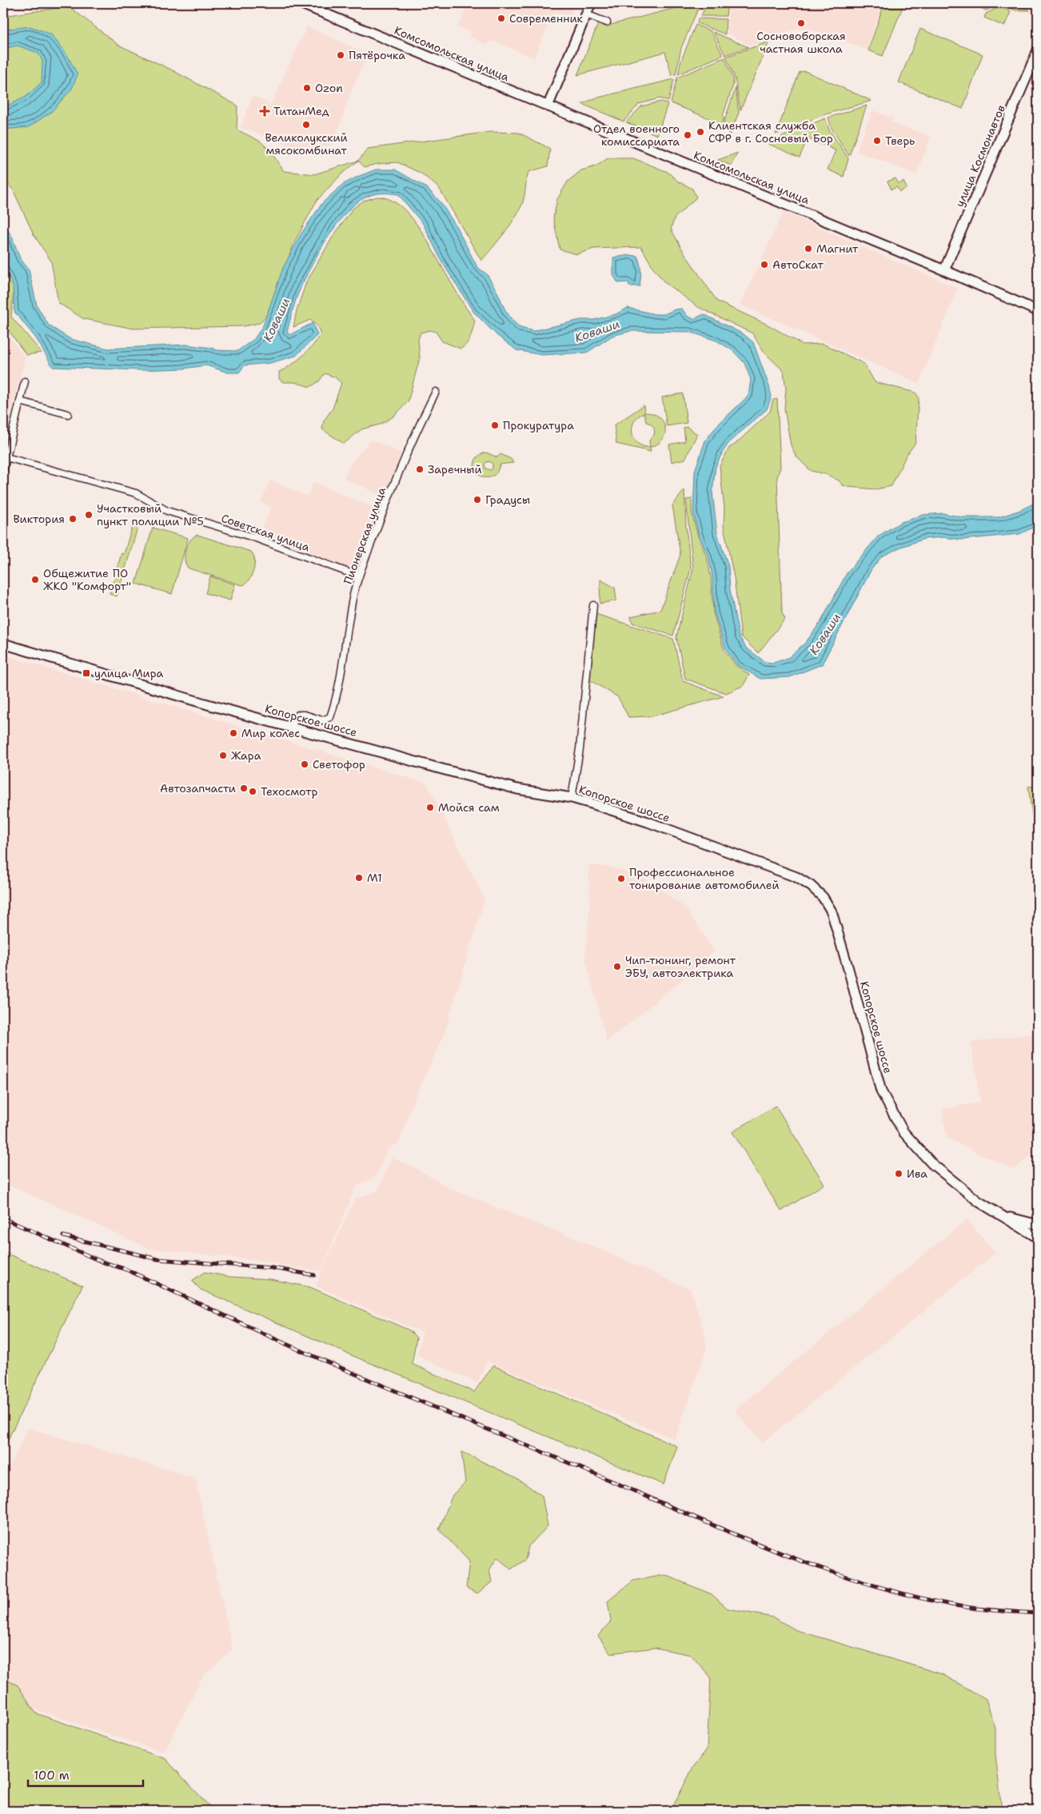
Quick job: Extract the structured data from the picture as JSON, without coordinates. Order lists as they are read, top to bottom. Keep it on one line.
{"streets":{"main road":["Комсомольская улица","улица Космонавтов","Копорское шоссе"],"street":["Советская улица","Пионерская улица"]},"crossings":[["Комсомольская улица","улица Космонавтов"],["Советская улица","Пионерская улица"],["Пионерская улица","Копорское шоссе"]],"water":["Коваши"],"places":{"other":["Современник","Сосновоборская частная школа","Пятёрочка","Ozon","Великолукский мясокомбинат","Клиентская служба СФР в г. Сосновый Бор","Отдел военного комиссариата","Тверь","Магнит","АвтоСкат","Прокуратура","Заречный","Градусы","Участковый пункт полиции №5","Виктория","Общежитие ПО ЖКО \"Комфорт\"","Мир колес","Жара","Светофор","Автозапчасти","Техосмотр","Мойся сам","М1","Профессиональное тонирование автомобилей","Чип-тюнинг, ремонт ЭБУ, автоэлектрика","Ива"],"health":["ТитанМед"],"transit":["улица Мира"]},"scale_bar":"100 m"}
